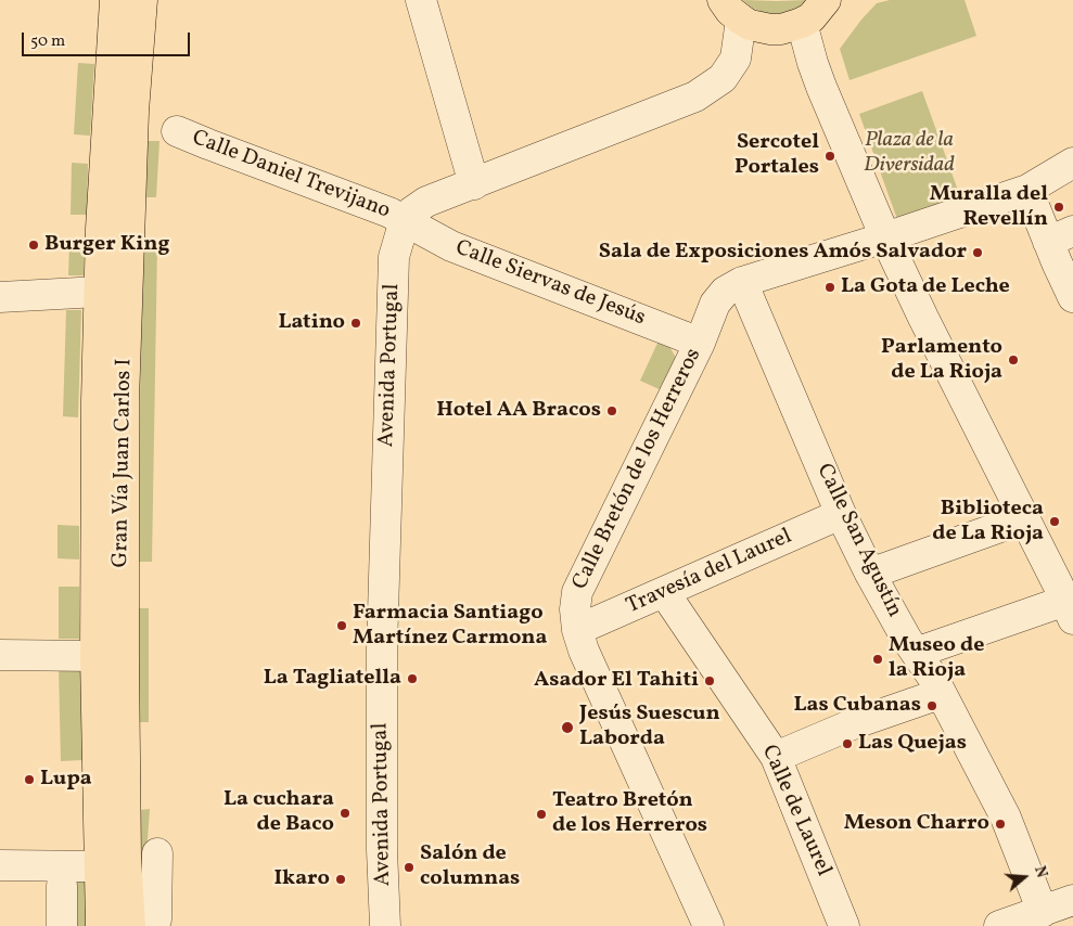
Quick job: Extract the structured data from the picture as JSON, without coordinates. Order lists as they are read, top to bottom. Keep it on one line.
{"streets":{"main road":["Gran Vía Juan Carlos I"],"street":["Calle Daniel Trevijano","Calle Siervas de Jesús","Avenida Portugal","Calle Bretón de los Herreros","Calle San Agustín","Travesía del Laurel","Calle de Laurel"]},"crossings":[["Calle Daniel Trevijano","Calle Siervas de Jesús"],["Calle Daniel Trevijano","Avenida Portugal"],["Calle Siervas de Jesús","Avenida Portugal"],["Calle Siervas de Jesús","Calle Bretón de los Herreros"],["Calle Bretón de los Herreros","Calle San Agustín"],["Calle Bretón de los Herreros","Travesía del Laurel"],["Calle San Agustín","Travesía del Laurel"],["Travesía del Laurel","Calle de Laurel"]],"parks":["Plaza de la Diversidad"],"places":["Sercotel Portales","Muralla del Revellín","Burger King","Sala de Exposiciones Amós Salvador","La Gota de Leche","Latino","Parlamento de La Rioja","Hotel AA Bracos","Biblioteca de La Rioja","Farmacia Santiago Martínez Carmona","Museo de la Rioja","La Tagliatella","Asador El Tahiti","Las Cubanas","Jesús Suescun Laborda","Las Quejas","Lupa","La cuchara de Baco","Teatro Bretón de los Herreros","Meson Charro","Salón de columnas","Ikaro"],"scale_bar":"50 m","north":"right"}
